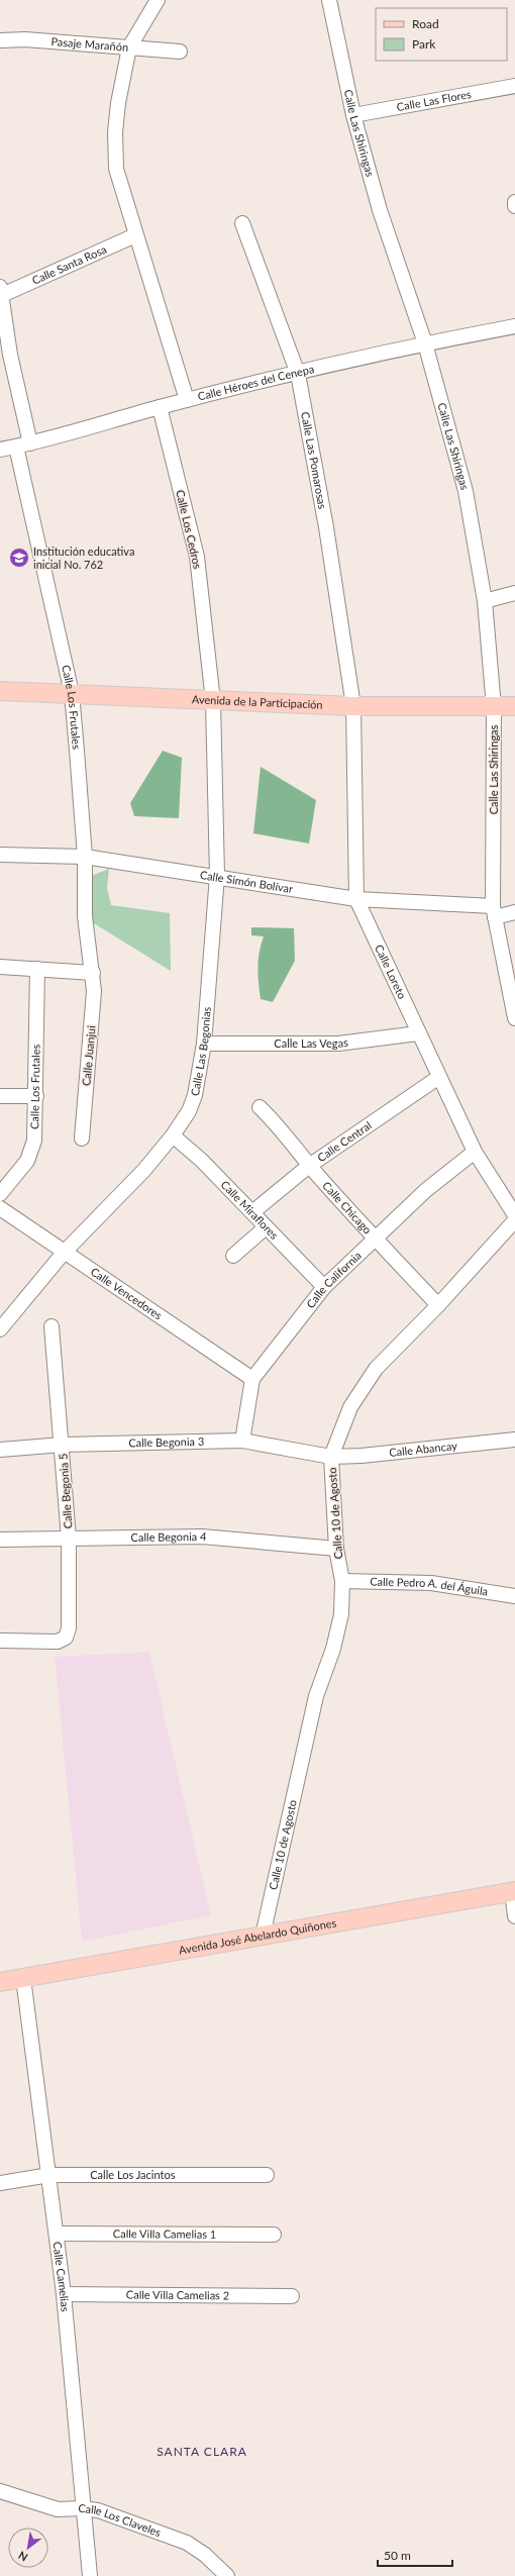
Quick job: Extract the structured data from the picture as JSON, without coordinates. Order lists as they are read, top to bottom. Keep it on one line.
{"streets":{"main road":["Avenida de la Participación","Avenida José Abelardo Quiñones"],"street":["Pasaje Marañón","Calle Las Flores","Calle Las Shiringas","Calle Santa Rosa","Calle Héroes del Cenepa","Calle Las Pomarosas","Calle Los Cedros","Calle Los Frutales","Calle Simón Bolívar","Calle Loreto","Calle Las Vegas","Calle Las Begonias","Calle Juanjui","Calle Central","Calle Chicago","Calle Miraflores","Calle California","Calle Vencedores","Calle Begonia 3","Calle Abancay","Calle Begonia 5","Calle 10 de Agosto","Calle Begonia 4","Calle Pedro A. del Águila","Calle Los Jacintos","Calle Villa Camelias 1","Calle Camelias","Calle Villa Camelias 2","Calle Los Claveles"]},"crossings":[["Calle Las Flores","Calle Las Shiringas"],["Calle Las Shiringas","Calle Héroes del Cenepa"],["Calle Las Shiringas","Avenida de la Participación"],["Calle Las Shiringas","Calle Simón Bolívar"],["Calle Héroes del Cenepa","Calle Las Pomarosas"],["Calle Héroes del Cenepa","Calle Los Cedros"],["Calle Héroes del Cenepa","Calle Los Frutales"],["Calle Las Pomarosas","Avenida de la Participación"],["Calle Las Pomarosas","Calle Loreto"],["Calle Los Cedros","Avenida de la Participación"],["Calle Los Cedros","Calle Las Begonias"],["Avenida de la Participación","Calle Los Frutales"],["Avenida de la Participación","Calle Loreto"],["Avenida de la Participación","Calle Las Begonias"],["Calle Los Frutales","Calle Simón Bolívar"],["Calle Los Frutales","Calle Juanjui"],["Calle Simón Bolívar","Calle Loreto"],["Calle Simón Bolívar","Calle Las Begonias"],["Calle Loreto","Calle Las Vegas"],["Calle Loreto","Calle Central"],["Calle Loreto","Calle California"],["Calle Las Vegas","Calle Las Begonias"],["Calle Las Begonias","Calle Miraflores"],["Calle Las Begonias","Calle Vencedores"],["Calle Central","Calle Chicago"],["Calle Central","Calle Miraflores"],["Calle Chicago","Calle California"],["Calle Chicago","Calle 10 de Agosto"],["Calle Miraflores","Calle California"],["Calle California","Calle Vencedores"],["Calle California","Calle Begonia 3"],["Calle Begonia 3","Calle Abancay"],["Calle Begonia 3","Calle Begonia 5"],["Calle Begonia 3","Calle 10 de Agosto"],["Calle Abancay","Calle 10 de Agosto"],["Calle Begonia 5","Calle Begonia 4"],["Calle 10 de Agosto","Calle Begonia 4"],["Calle 10 de Agosto","Calle Pedro A. del Águila"],["Calle 10 de Agosto","Avenida José Abelardo Quiñones"],["Avenida José Abelardo Quiñones","Calle Camelias"],["Calle Los Jacintos","Calle Camelias"],["Calle Villa Camelias 1","Calle Camelias"],["Calle Camelias","Calle Villa Camelias 2"],["Calle Camelias","Calle Los Claveles"]],"districts":["SANTA CLARA"],"places":{"school or university":["Institución educativa inicial No. 762"]},"legend":["Road","Park"],"scale_bar":"50 m","north":"bottom left"}
